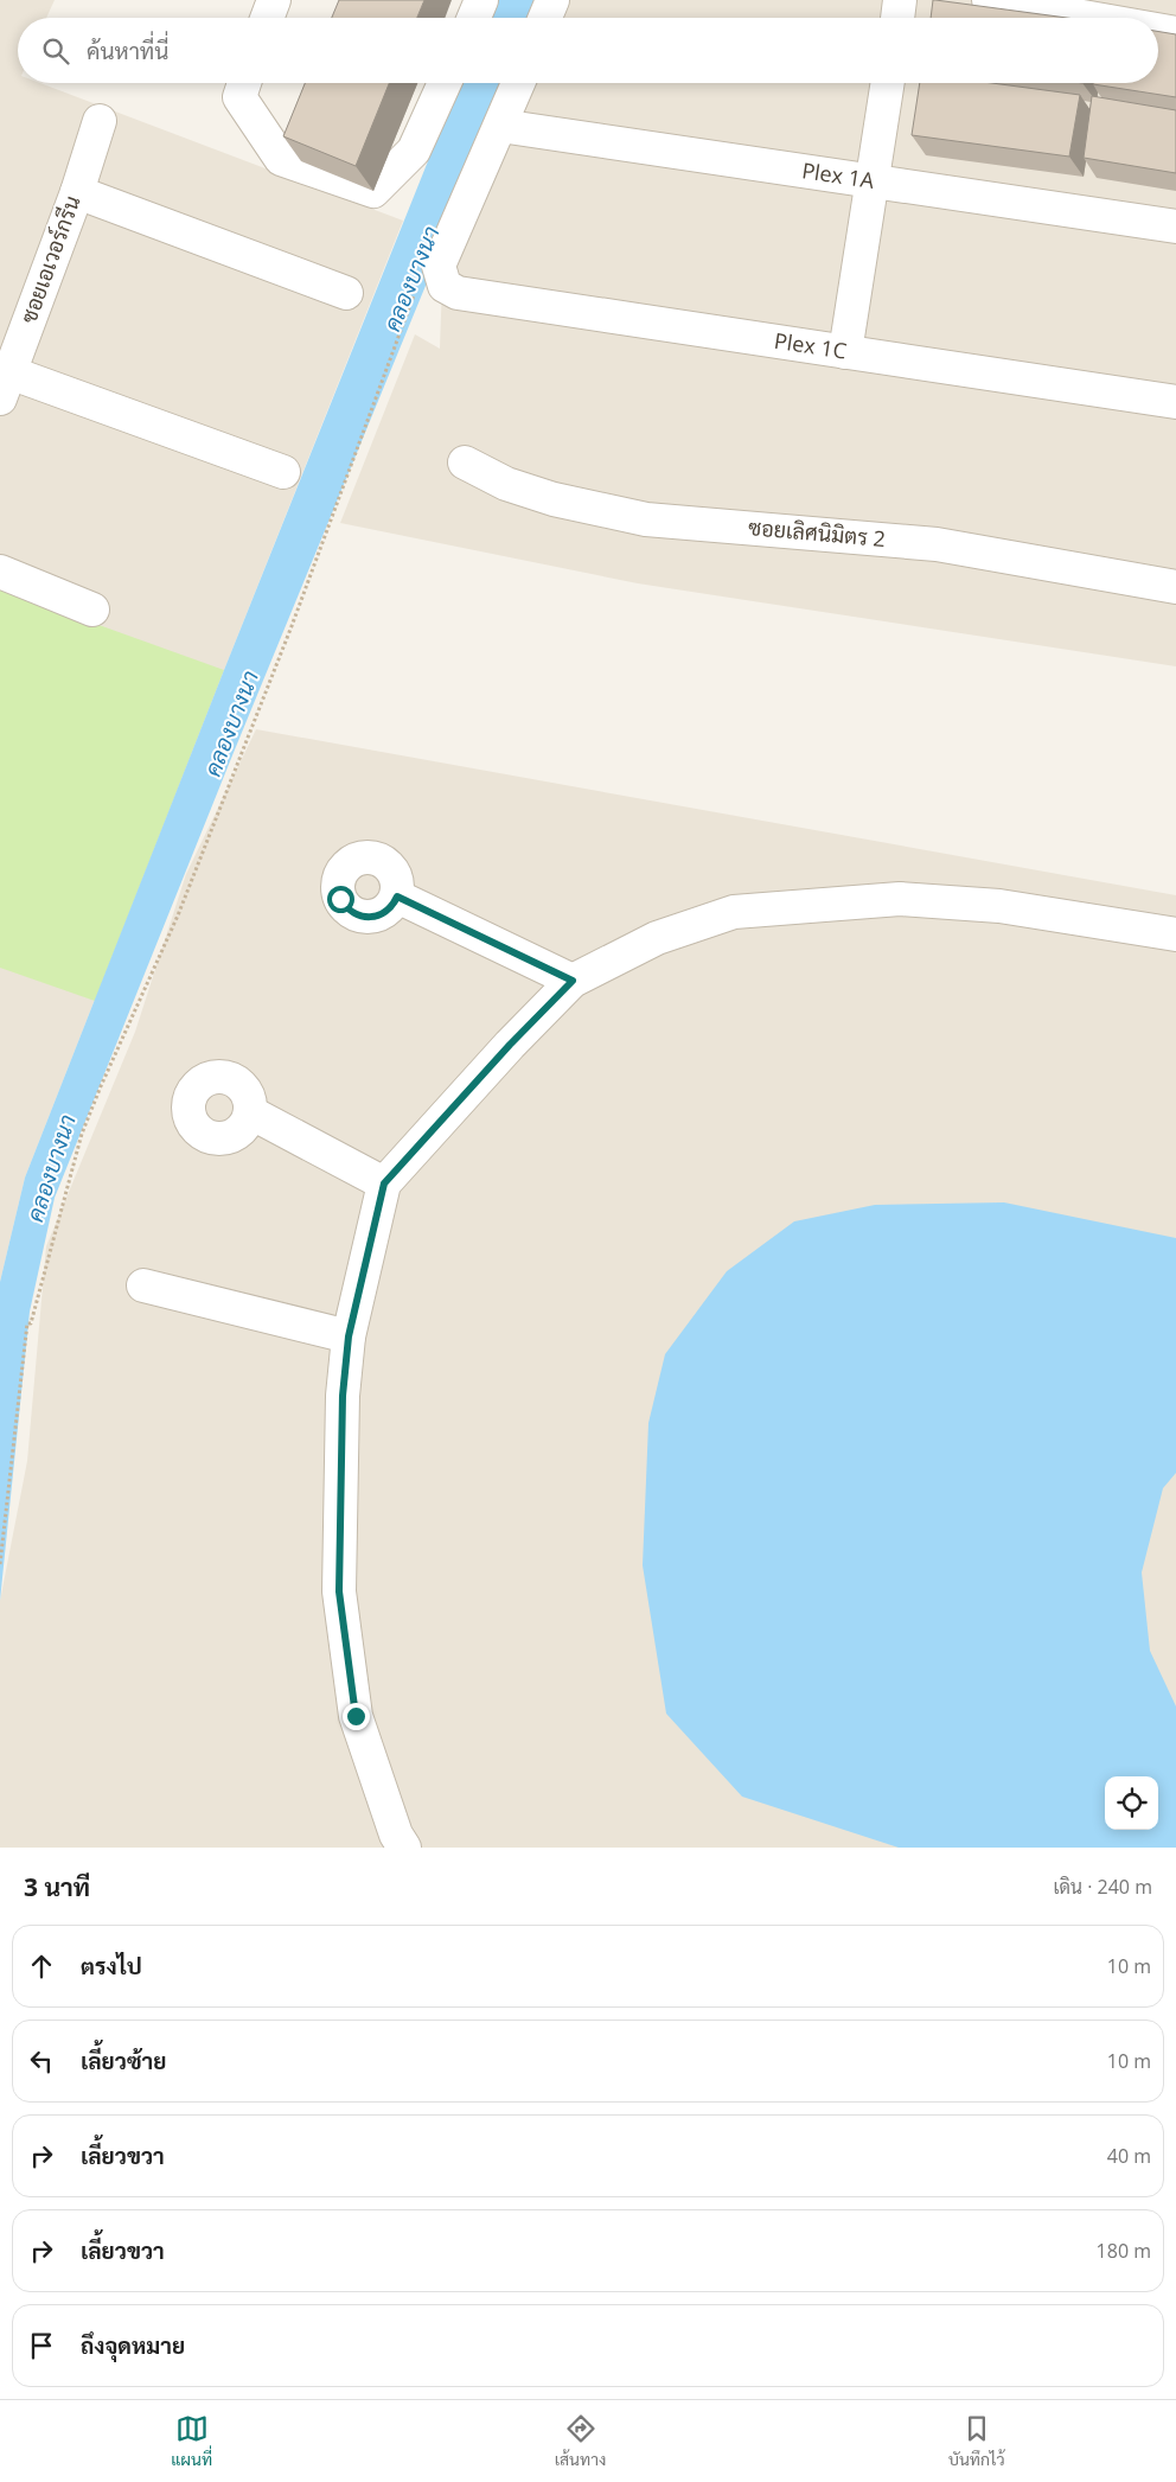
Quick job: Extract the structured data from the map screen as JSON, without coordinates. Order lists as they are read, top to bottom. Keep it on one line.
{"streets":{"street":["Plex 1A","ซอยเอเวอร์กรีน","Plex 1C","ซอยเลิศนิมิตร 2"]},"water":["คลองบางนา"],"page":{"search":"ค้นหาที่นี่","heading":["3 นาที","เดิน · 240 m"],"list":[["ตรงไป","10 m"],["เลี้ยวซ้าย","10 m"],["เลี้ยวขวา","40 m"],["เลี้ยวขวา","180 m"],"ถึงจุดหมาย"],"nav":["แผนที่","เส้นทาง","บันทึกไว้"]}}
